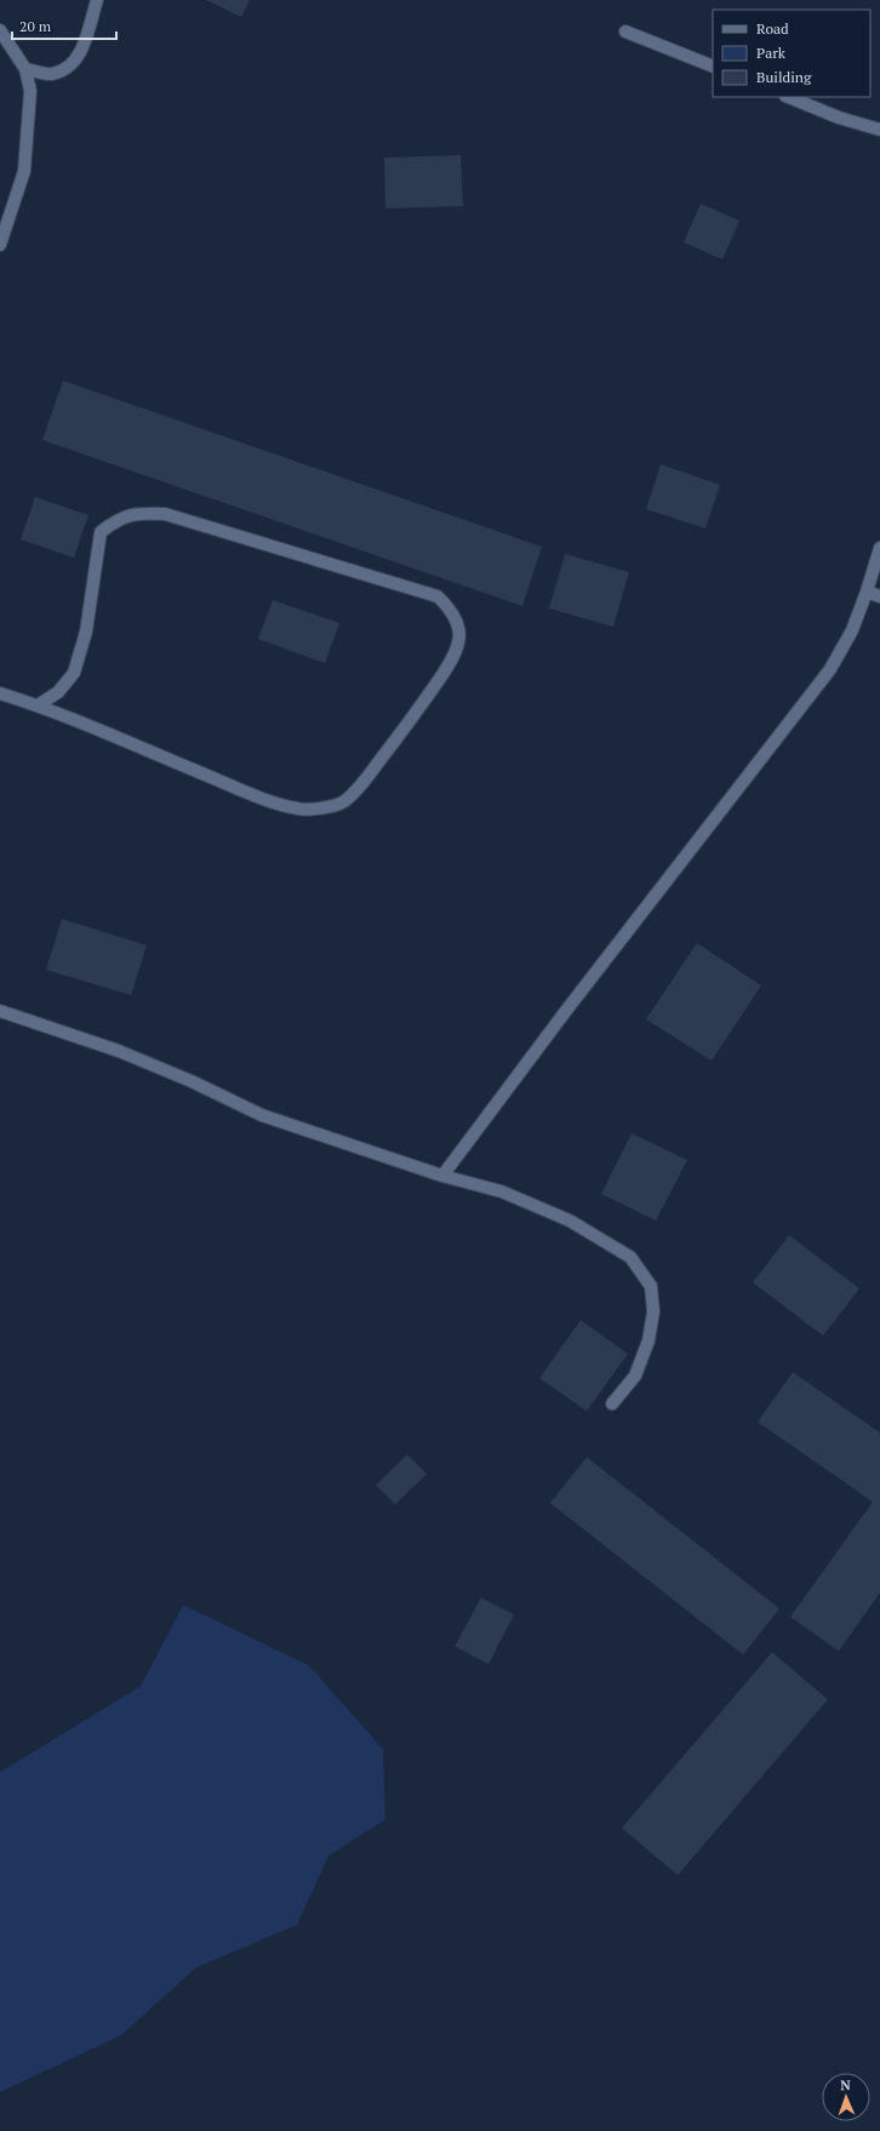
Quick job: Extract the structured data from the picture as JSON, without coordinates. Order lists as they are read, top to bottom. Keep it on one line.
{"legend":["Road","Park","Building"],"scale_bar":"20 m","north":"top"}
